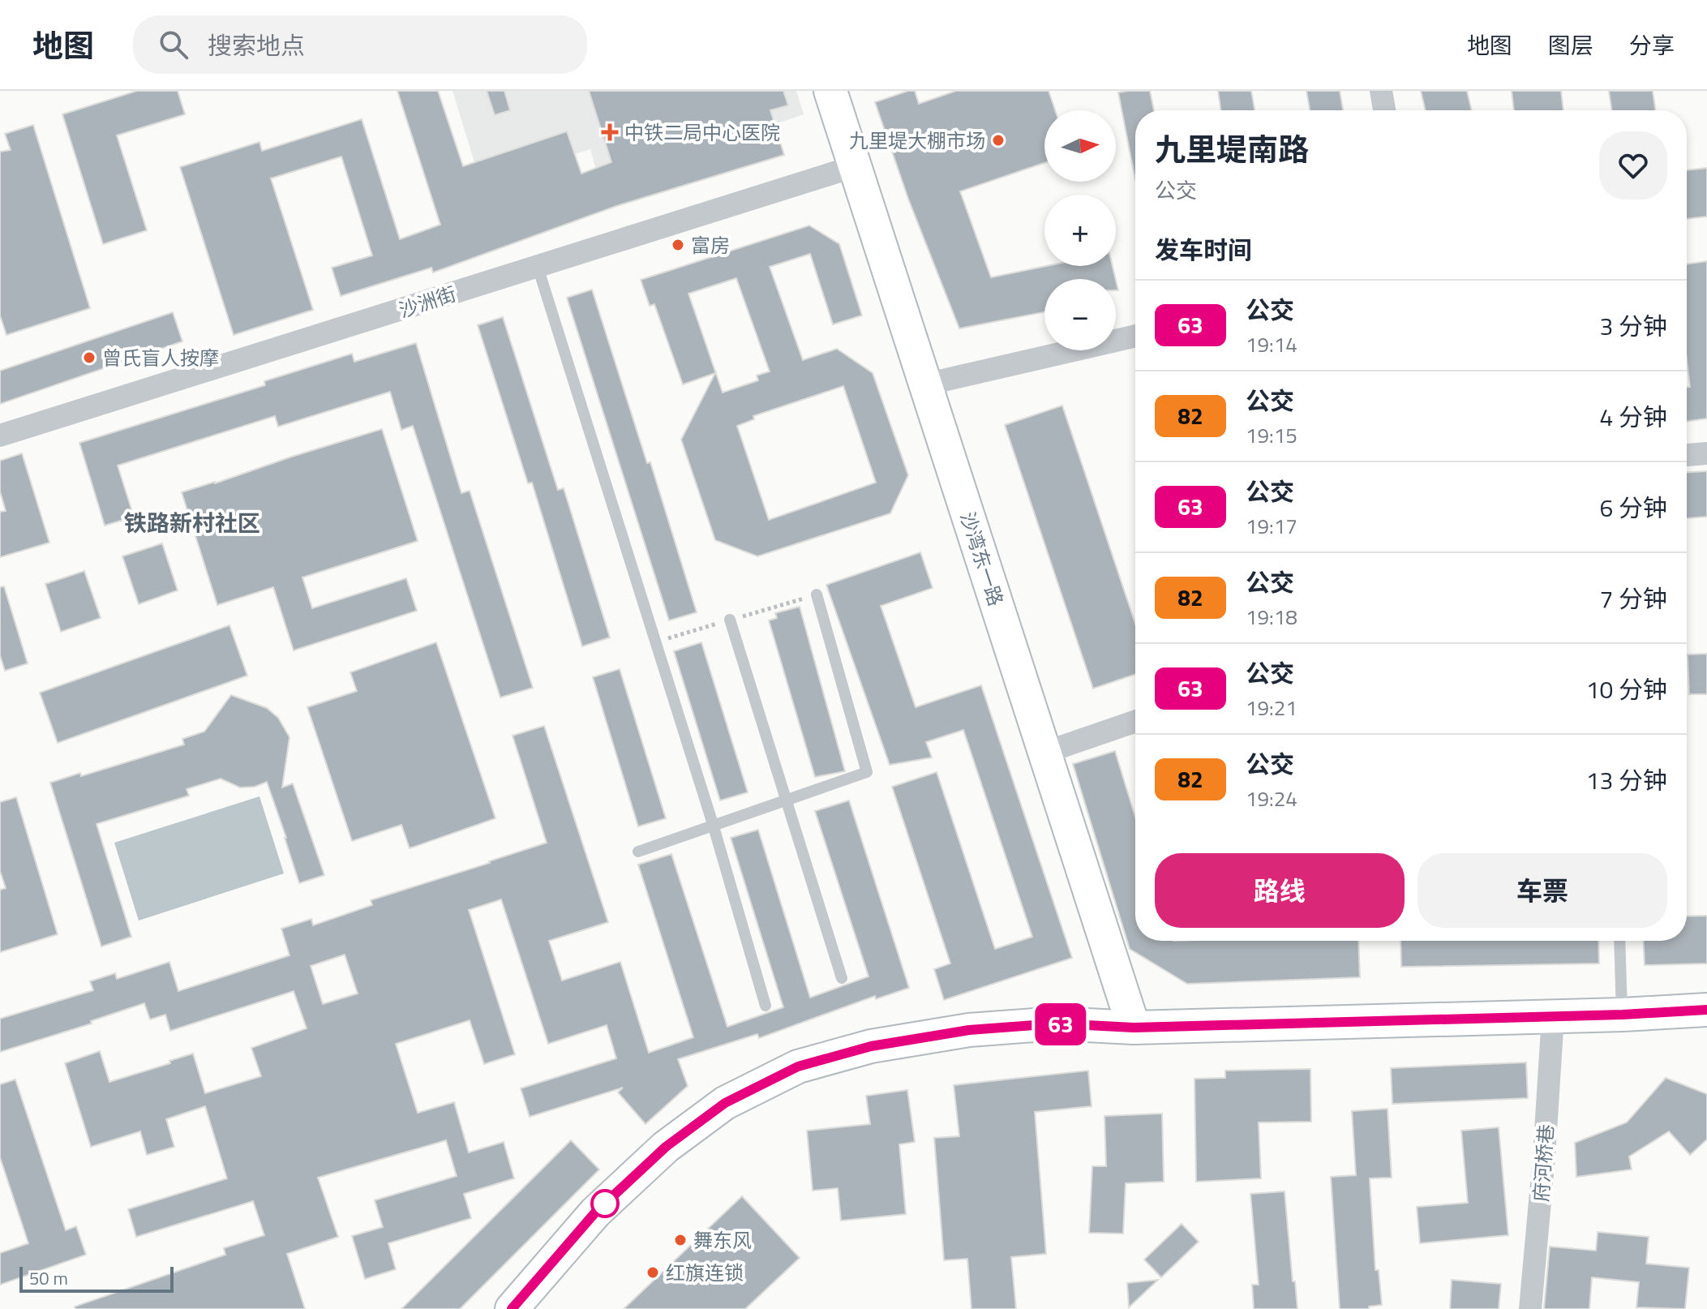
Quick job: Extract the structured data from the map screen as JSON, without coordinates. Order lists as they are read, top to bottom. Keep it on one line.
{"streets":{"street":["沙洲街","沙湾东一路","府河桥巷"]},"crossings":[["沙洲街","沙湾东一路"]],"districts":["铁路新村社区"],"places":{"health":["中铁二局中心医院"],"other":["九里堤大棚市场","富房","曾氏盲人按摩","舞东风","红旗连锁"]},"lines":["bus line 63"],"scale_bar":"50 m","north":"right","page":{"header":"地图","search":"搜索地点","nav":["地图","图层","分享"],"on_map":"63","map_buttons":["+","−"],"heading":[["九里堤南路","公交"],"发车时间"],"list":[{"mark":"63","name":"公交","note":"19:14","value":"3 分钟"},{"mark":"82","name":"公交","note":"19:15","value":"4 分钟"},{"mark":"63","name":"公交","note":"19:17","value":"6 分钟"},{"mark":"82","name":"公交","note":"19:18","value":"7 分钟"},{"mark":"63","name":"公交","note":"19:21","value":"10 分钟"},{"mark":"82","name":"公交","note":"19:24","value":"13 分钟"}],"buttons":["路线","车票"],"scale":"50 m"}}
